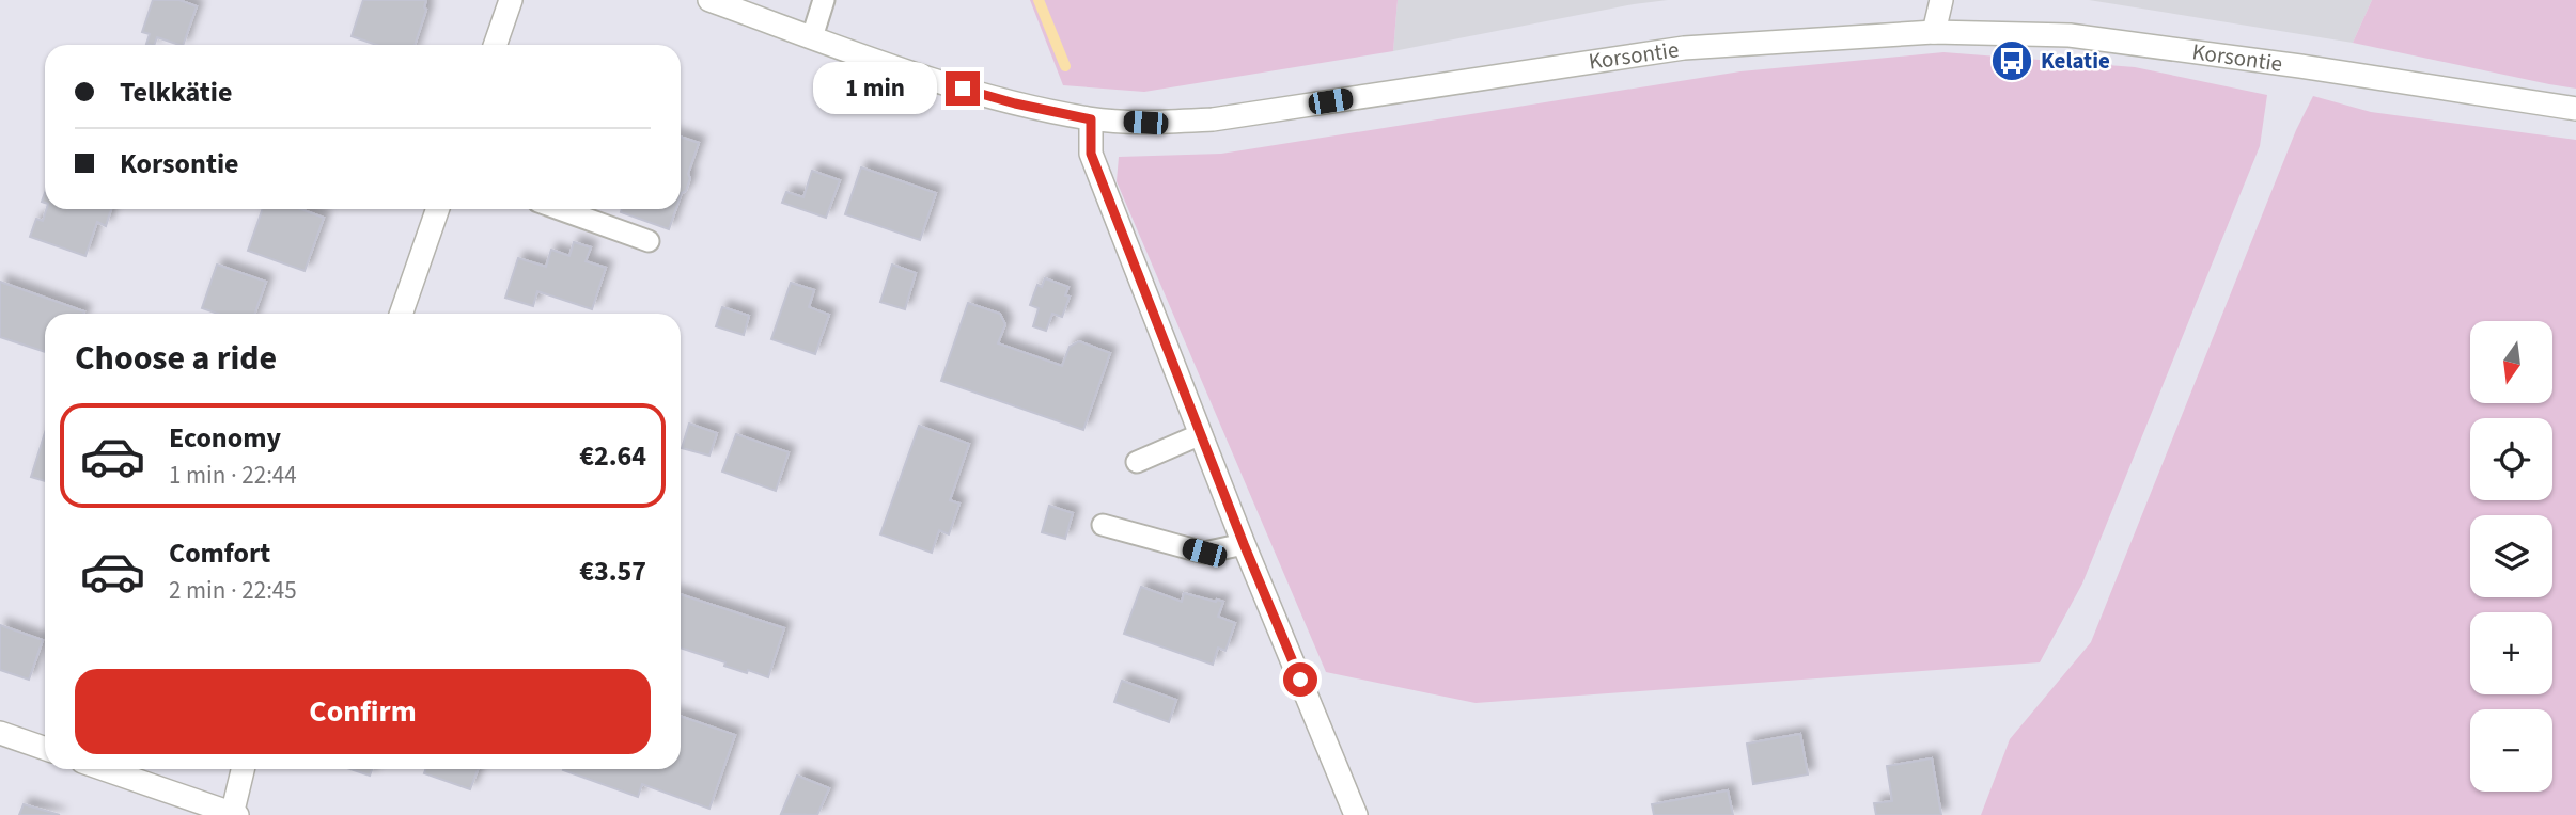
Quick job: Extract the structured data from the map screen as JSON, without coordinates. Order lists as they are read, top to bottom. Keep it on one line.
{"streets":{"main road":["Korsontie"]},"places":{"bus stop":["Kelatie"]},"north":"bottom","page":{"banner":["Telkkätie","Korsontie"],"bubble":"1 min","heading":"Choose a ride","map_buttons":["+","−"],"list":[{"name":"Economy","note":"1 min · 22:44","value":"€2.64"},{"name":"Comfort","note":"2 min · 22:45","value":"€3.57"}],"buttons":"Confirm"}}
